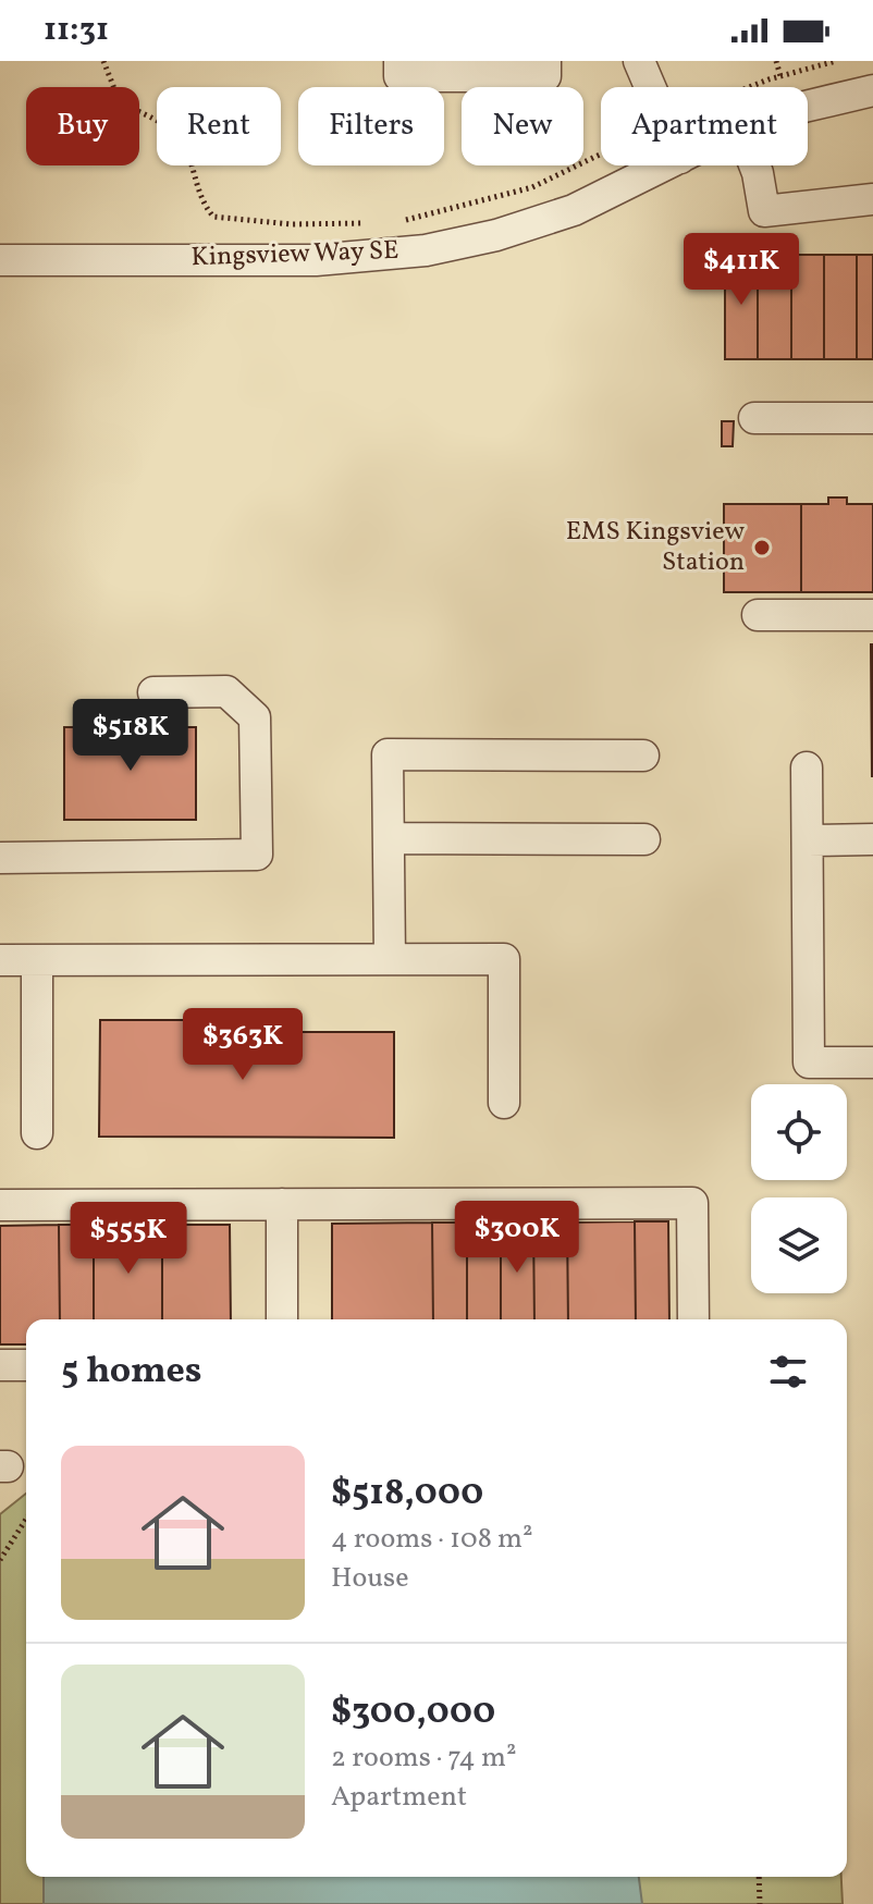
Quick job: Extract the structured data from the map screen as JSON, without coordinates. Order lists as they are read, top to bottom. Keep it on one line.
{"streets":{"street":["Kingsview Way SE"]},"places":["EMS Kingsview Station"],"page":{"status":"11:31","chip":["Buy","Rent","Filters","New","Apartment"],"price":["$411K","$518K","$363K","$300K","$555K"],"heading":"5 homes","list":[{"name":"$518,000","note":"4 rooms · 108 m² · House"},{"name":"$300,000","note":"2 rooms · 74 m² · Apartment"}]}}
